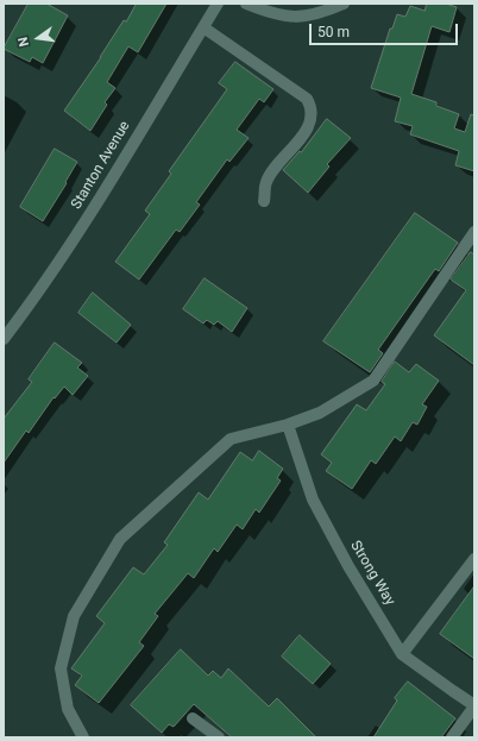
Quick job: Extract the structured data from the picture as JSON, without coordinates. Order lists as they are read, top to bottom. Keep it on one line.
{"streets":{"street":["Stanton Avenue","Strong Way"]},"scale_bar":"50 m","north":"left"}
